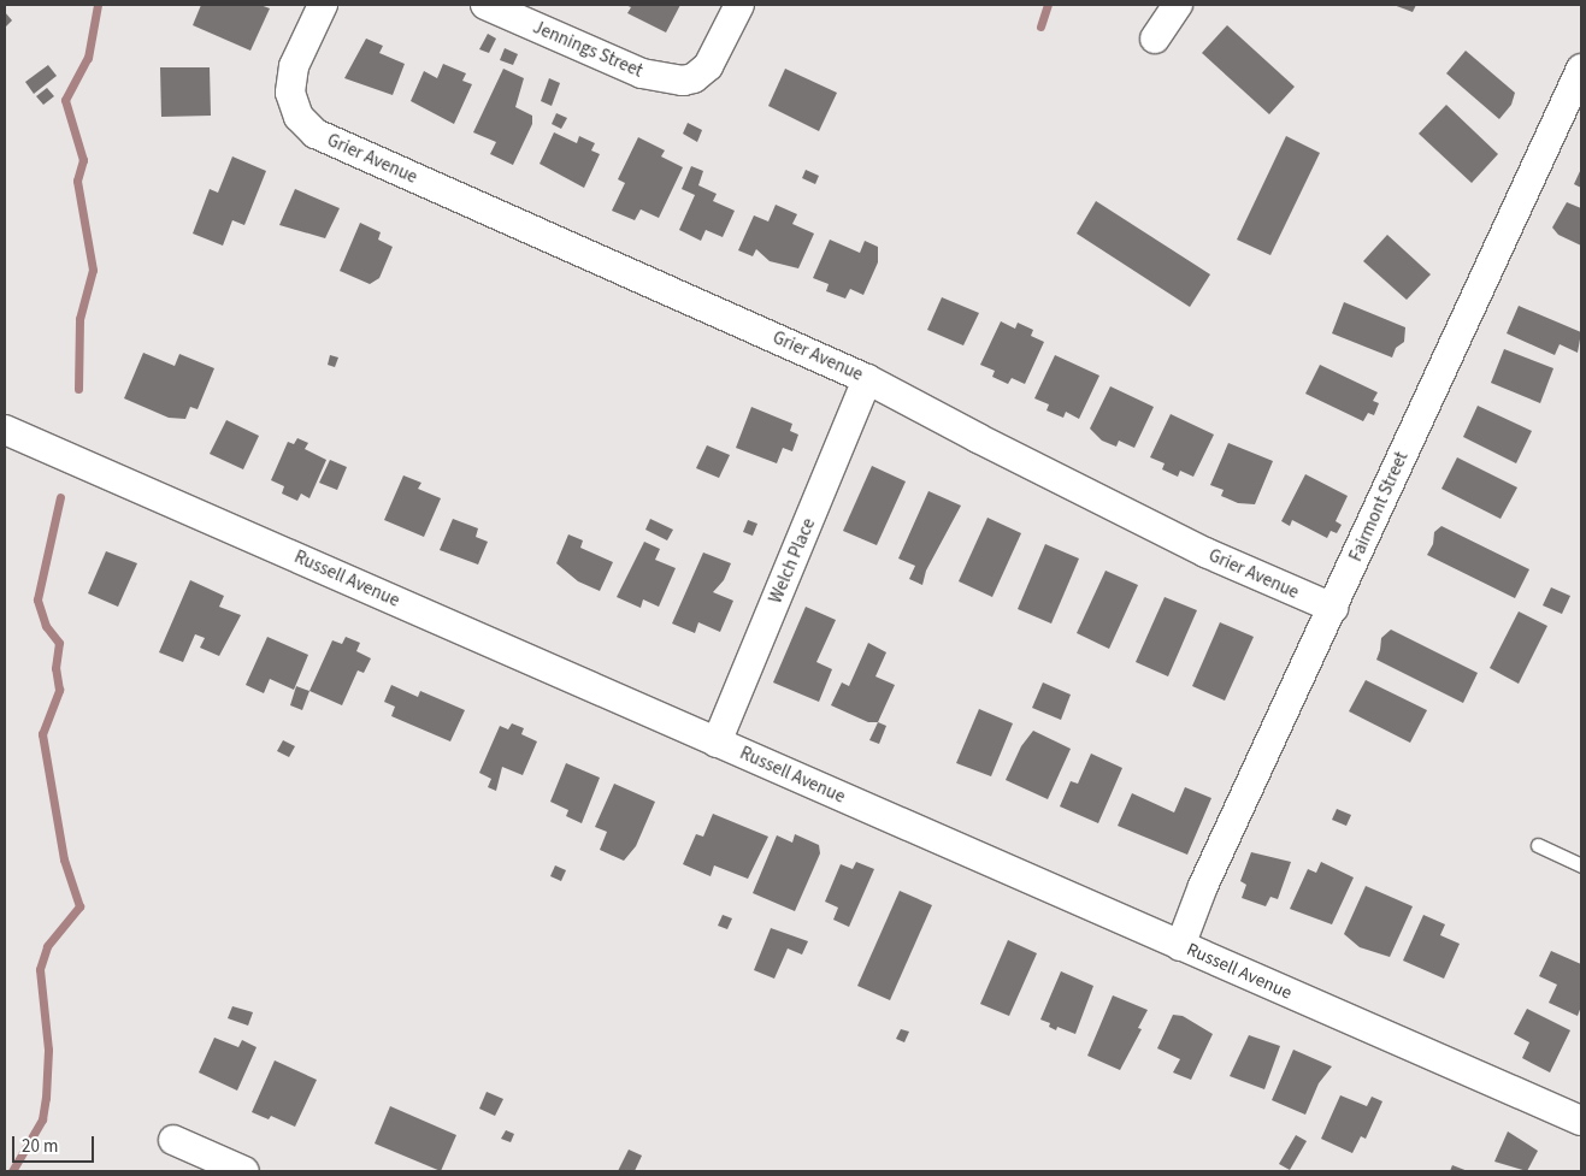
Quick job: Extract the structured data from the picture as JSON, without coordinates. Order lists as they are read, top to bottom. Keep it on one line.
{"streets":{"street":["Jennings Street","Grier Avenue","Fairmont Street","Welch Place","Russell Avenue"]},"crossings":[["Grier Avenue","Fairmont Street"],["Grier Avenue","Welch Place"],["Fairmont Street","Russell Avenue"],["Welch Place","Russell Avenue"]],"scale_bar":"20 m"}
